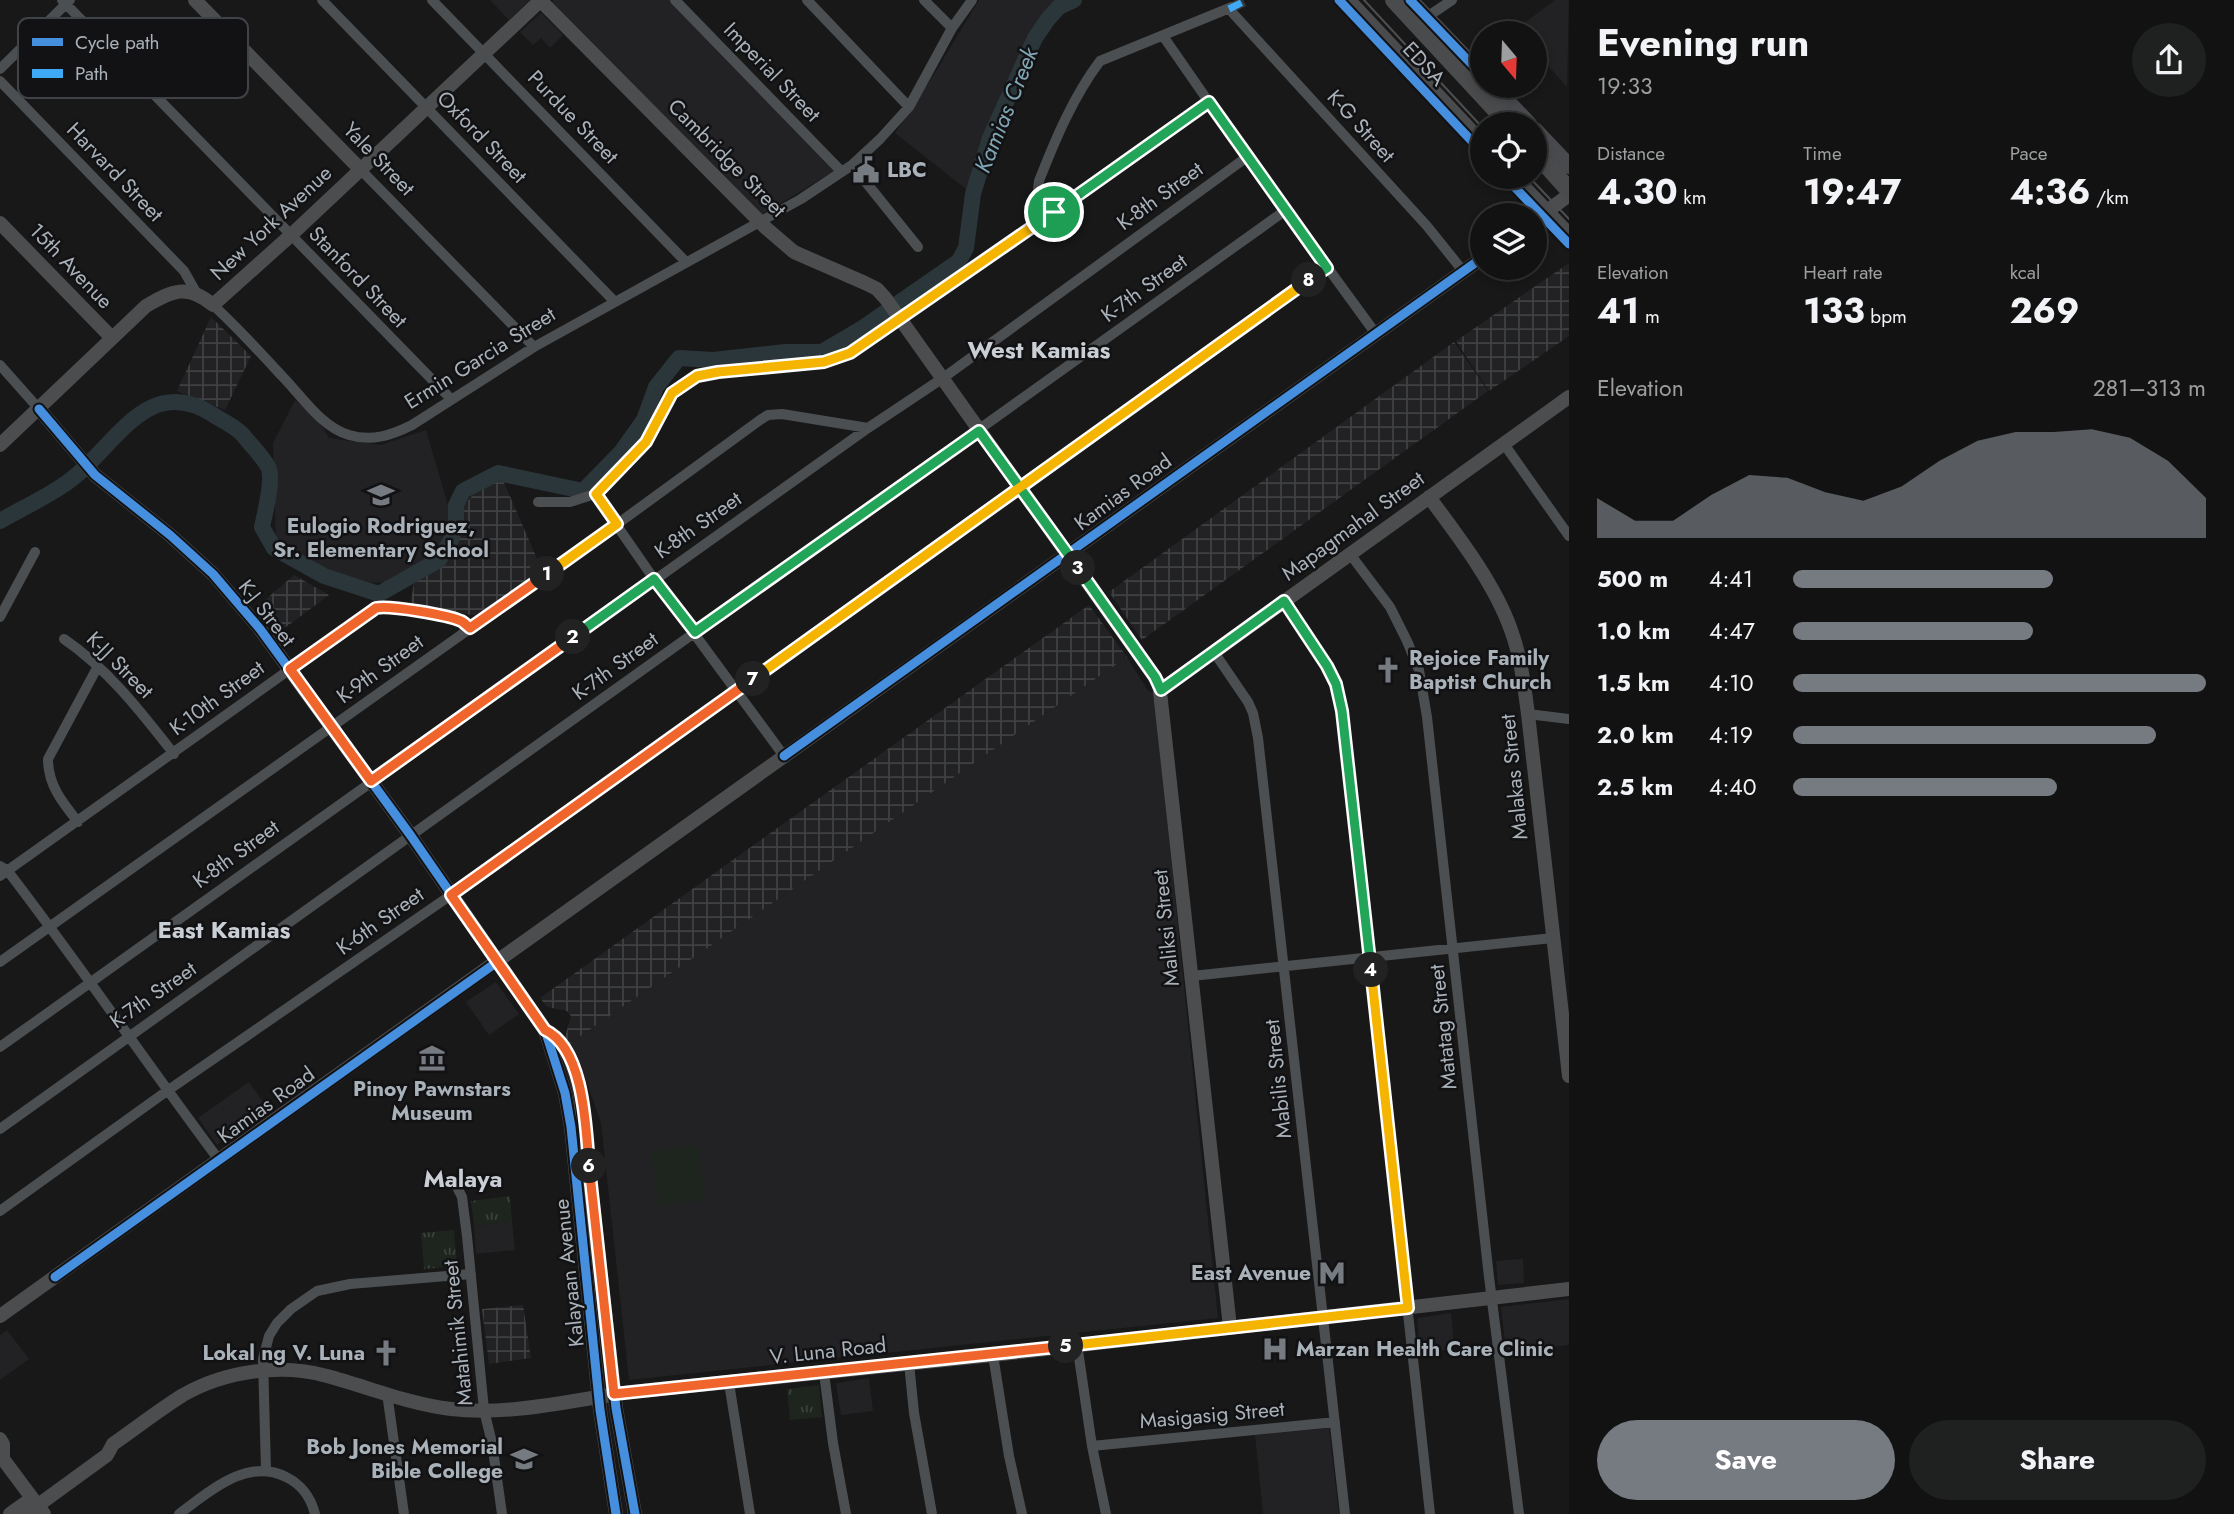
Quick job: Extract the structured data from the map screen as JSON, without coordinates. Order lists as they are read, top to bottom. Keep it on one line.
{"streets":{"highway":["EDSA"],"main road":["Cambridge Street","Yale Street","New York Avenue","15th Avenue","Ermin Garcia Street","Kamias Road","Mapagmahal Street","K-J Street","Malakas Street","Maliksi Street","Kalayaan Avenue","V. Luna Road"],"street":["Imperial Street","Purdue Street","K-G Street","Oxford Street","Harvard Street","K-8th Street","Stanford Street","K-7th Street","K-JJ Street","K-9th Street","K-10th Street","K-6th Street","Matatag Street","Mabilis Street","Matahimik Street","Masigasig Street"]},"crossings":[["Imperial Street","Ermin Garcia Street"],["Purdue Street","New York Avenue"],["Purdue Street","Ermin Garcia Street"],["K-G Street","Kamias Road"],["Oxford Street","New York Avenue"],["Oxford Street","Ermin Garcia Street"],["Cambridge Street","K-8th Street"],["Cambridge Street","New York Avenue"],["Cambridge Street","K-7th Street"],["Cambridge Street","Ermin Garcia Street"],["Cambridge Street","Maliksi Street"],["Yale Street","New York Avenue"],["Yale Street","Ermin Garcia Street"],["Harvard Street","Ermin Garcia Street"],["K-8th Street","K-J Street"],["K-8th Street","K-9th Street"],["New York Avenue","Stanford Street"],["New York Avenue","Ermin Garcia Street"],["Stanford Street","Ermin Garcia Street"],["K-7th Street","K-J Street"],["K-7th Street","Maliksi Street"],["Kamias Road","K-J Street"],["Kamias Road","Maliksi Street"],["Kamias Road","Kalayaan Avenue"],["Mapagmahal Street","Malakas Street"],["Mapagmahal Street","Maliksi Street"],["Mapagmahal Street","Matatag Street"],["Mapagmahal Street","Mabilis Street"],["K-J Street","K-9th Street"],["K-J Street","K-10th Street"],["K-J Street","K-6th Street"],["K-J Street","Kalayaan Avenue"],["K-JJ Street","K-10th Street"],["K-9th Street","K-10th Street"],["K-6th Street","Maliksi Street"],["Maliksi Street","V. Luna Road"],["Matatag Street","V. Luna Road"],["Mabilis Street","V. Luna Road"],["Mabilis Street","Masigasig Street"],["Kalayaan Avenue","V. Luna Road"],["Matahimik Street","V. Luna Road"]],"districts":["West Kamias","East Kamias","Malaya"],"water":["Kamias Creek"],"places":{"public building":["LBC"],"school or university":["Eulogio Rodriguez, Sr. Elementary School","Bob Jones Memorial Bible College"],"church":["Rejoice Family Baptist Church","Lokal ng V. Luna"],"museum":["Pinoy Pawnstars Museum"],"metro station":["East Avenue"],"hospital":["Marzan Health Care Clinic"]},"legend":["Cycle path","Path"],"north":"bottom","page":{"heading":["Evening run","19:33"],"stats":[["Distance","4.30 km"],["Time","19:47"],["Pace","4:36 /km"],["Elevation","41 m"],["Heart rate","133 bpm"],["kcal","269"]],"pins":["8","3","1","2","7","4","6","5"],"chart":["Elevation","281–313 m"],"list":[{"name":"500 m","note":"4:41"},{"name":"1.0 km","note":"4:47"},{"name":"1.5 km","note":"4:10"},{"name":"2.0 km","note":"4:19"},{"name":"2.5 km","note":"4:40"}],"buttons":["Save","Share"]}}
